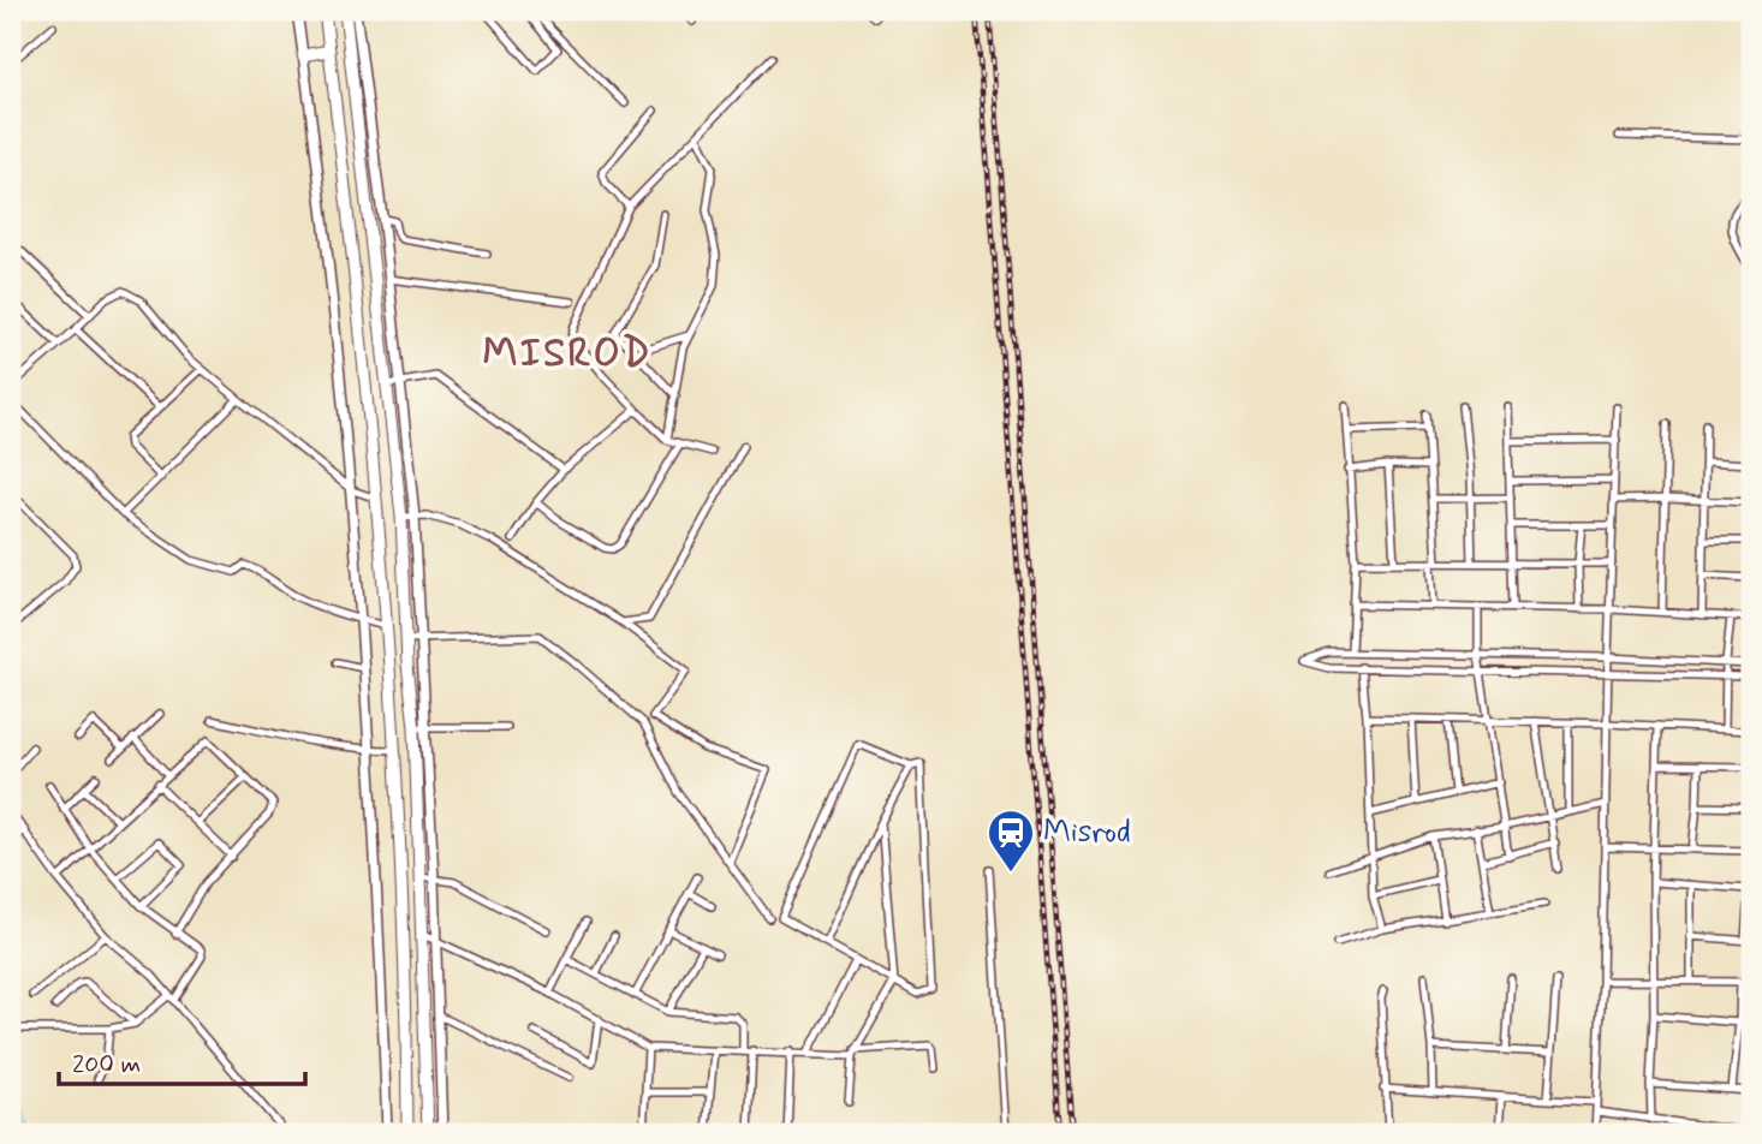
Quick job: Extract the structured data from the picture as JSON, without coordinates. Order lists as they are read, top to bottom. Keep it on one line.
{"districts":["MISROD"],"places":{"station":["Misrod"]},"scale_bar":"200 m"}
